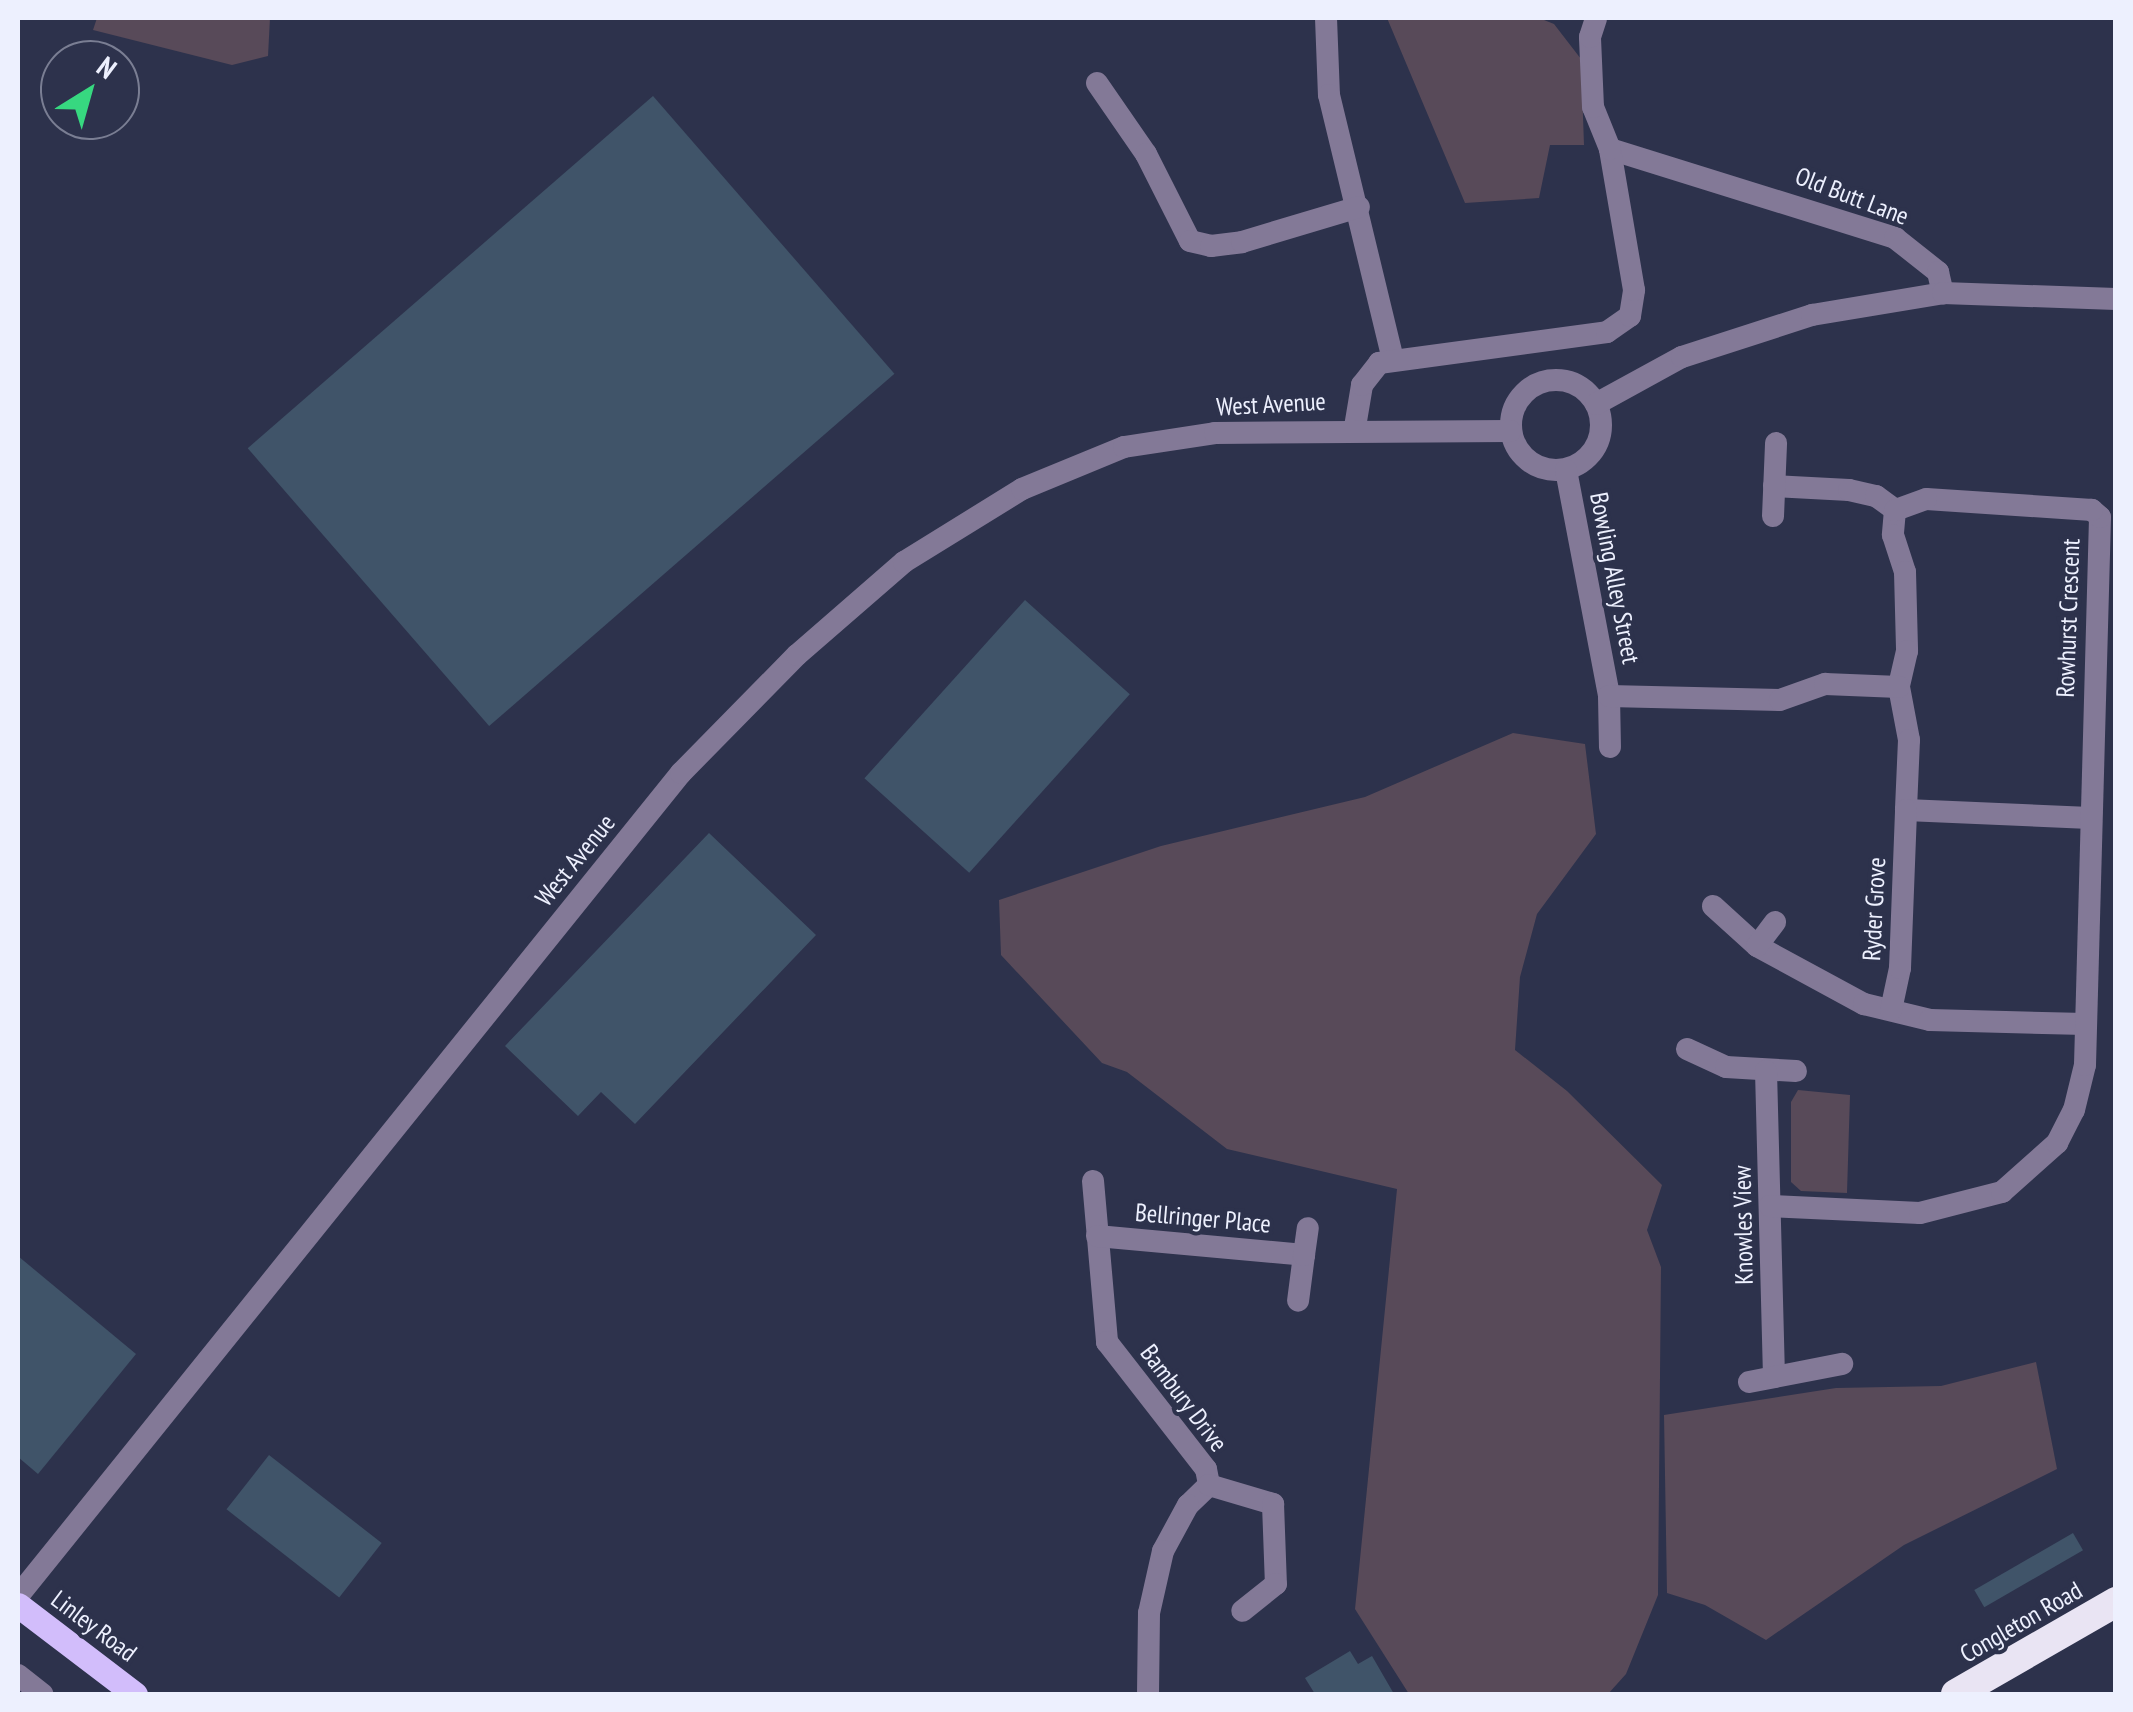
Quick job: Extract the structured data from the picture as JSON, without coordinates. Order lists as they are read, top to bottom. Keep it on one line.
{"streets":{"highway":["Congleton Road"],"main road":["Linley Road"],"street":["Old Butt Lane","West Avenue","Bowling Alley Street","Rowhurst Crescent","Ryder Grove","Bellringer Place","Knowles View","Bambury Drive"]},"crossings":[["West Avenue","Bowling Alley Street"],["Rowhurst Crescent","Ryder Grove"],["Rowhurst Crescent","Knowles View"],["Bellringer Place","Bambury Drive"]],"north":"top right"}
